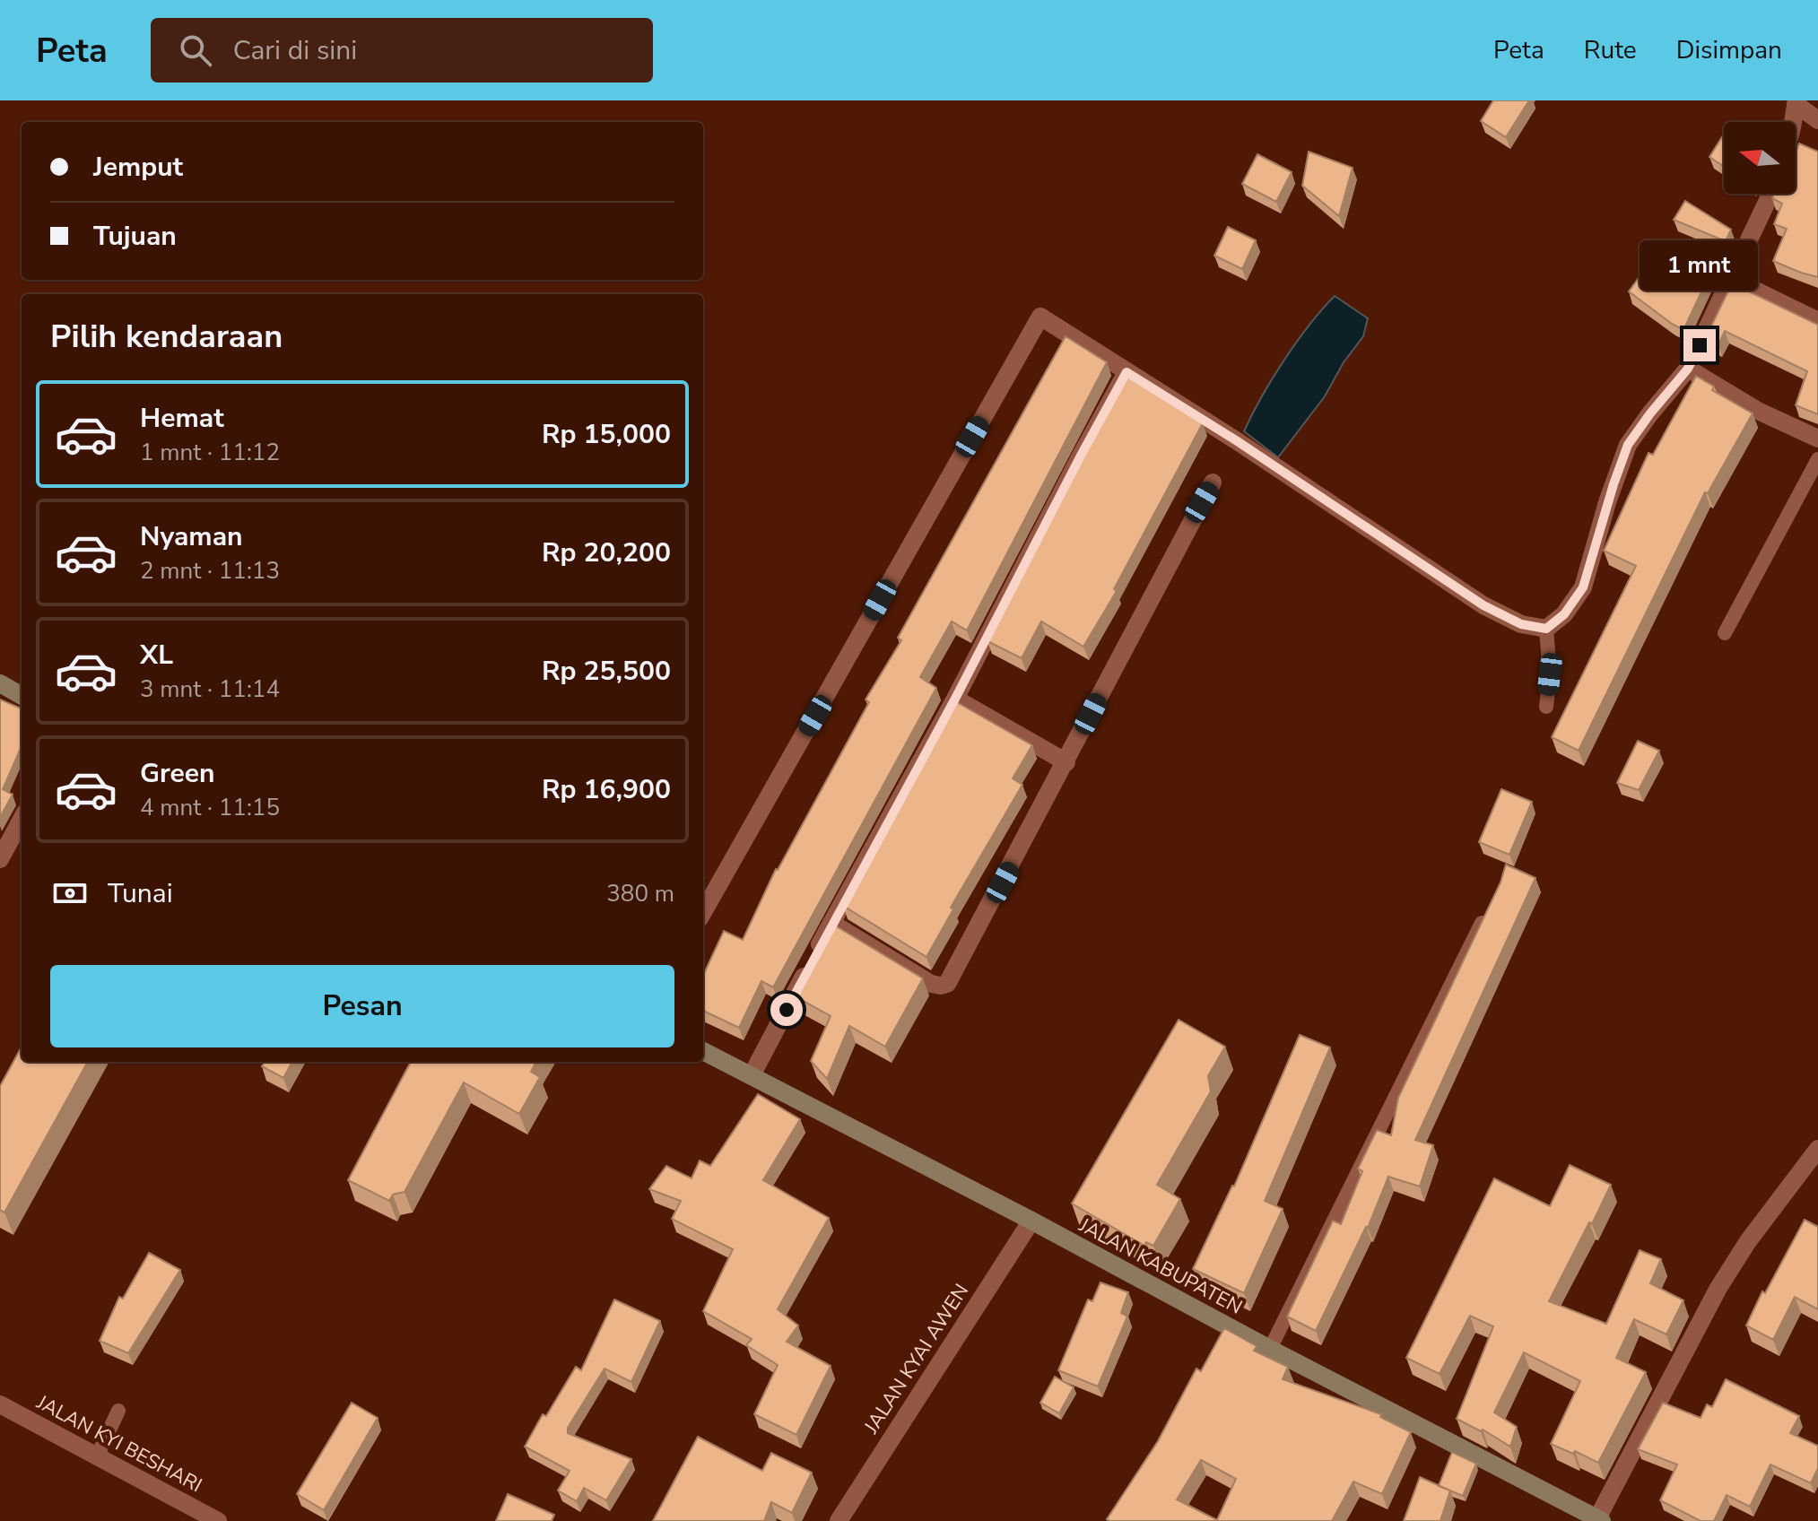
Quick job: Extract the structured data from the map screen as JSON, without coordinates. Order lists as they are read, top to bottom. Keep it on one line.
{"streets":{"main road":["JALAN KABUPATEN"],"street":["JALAN KYAI AWEN","JALAN KYI BESHARI"]},"crossings":[["JALAN KABUPATEN","JALAN KYAI AWEN"]],"north":"left","page":{"header":"Peta","search":"Cari di sini","nav":["Peta","Rute","Disimpan"],"banner":["Jemput","Tujuan"],"bubble":"1 mnt","heading":"Pilih kendaraan","list":[{"name":"Hemat","note":"1 mnt · 11:12","value":"Rp 15,000"},{"name":"Nyaman","note":"2 mnt · 11:13","value":"Rp 20,200"},{"name":"XL","note":"3 mnt · 11:14","value":"Rp 25,500"},{"name":"Green","note":"4 mnt · 11:15","value":"Rp 16,900"}],"pay":["Tunai","380 m"],"buttons":"Pesan"}}
